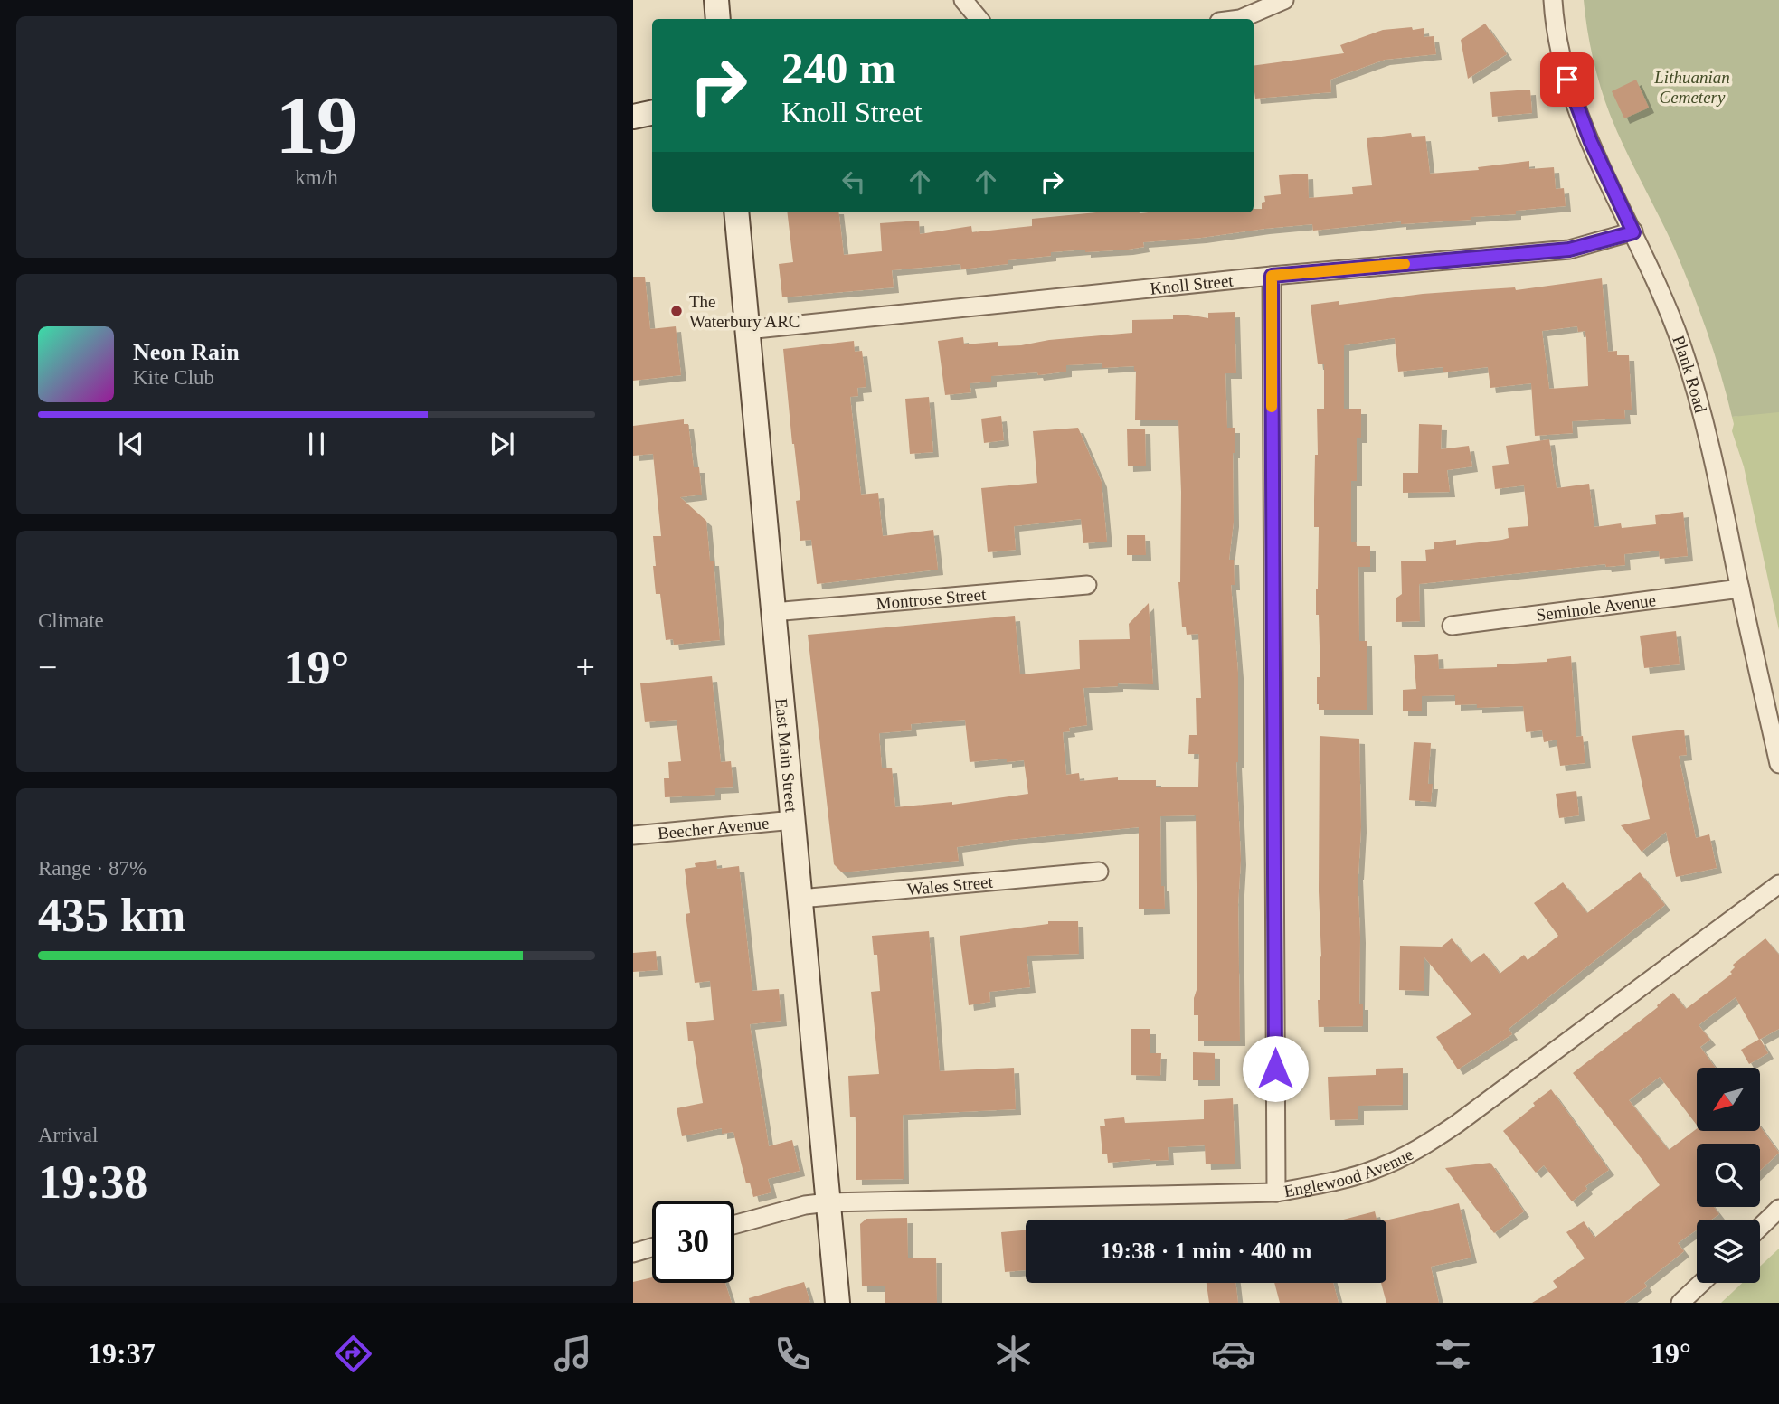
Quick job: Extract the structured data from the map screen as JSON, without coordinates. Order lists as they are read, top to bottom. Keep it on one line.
{"streets":{"main road":["East Main Street"],"street":["Knoll Street","Plank Road","Montrose Street","Seminole Avenue","Beecher Avenue","Wales Street","Englewood Avenue"]},"crossings":[["Knoll Street","Plank Road"],["Knoll Street","East Main Street"],["Plank Road","Seminole Avenue"],["Montrose Street","East Main Street"],["East Main Street","Beecher Avenue"],["East Main Street","Wales Street"],["East Main Street","Englewood Avenue"]],"parks":["Lithuanian Cemetery"],"places":["The Waterbury ARC"],"north":"bottom left","page":{"tile":[["19","km/h"],"Climate",["Range · 87%","435 km"],["Arrival","19:38"]],"turn":["240 m","Knoll Street"],"song":["Neon Rain","Kite Club"],"heat":["−","19°","+"],"limit":"30","trip":"19:38 · 1 min · 400 m","tabs":["19:37","19°"]}}
